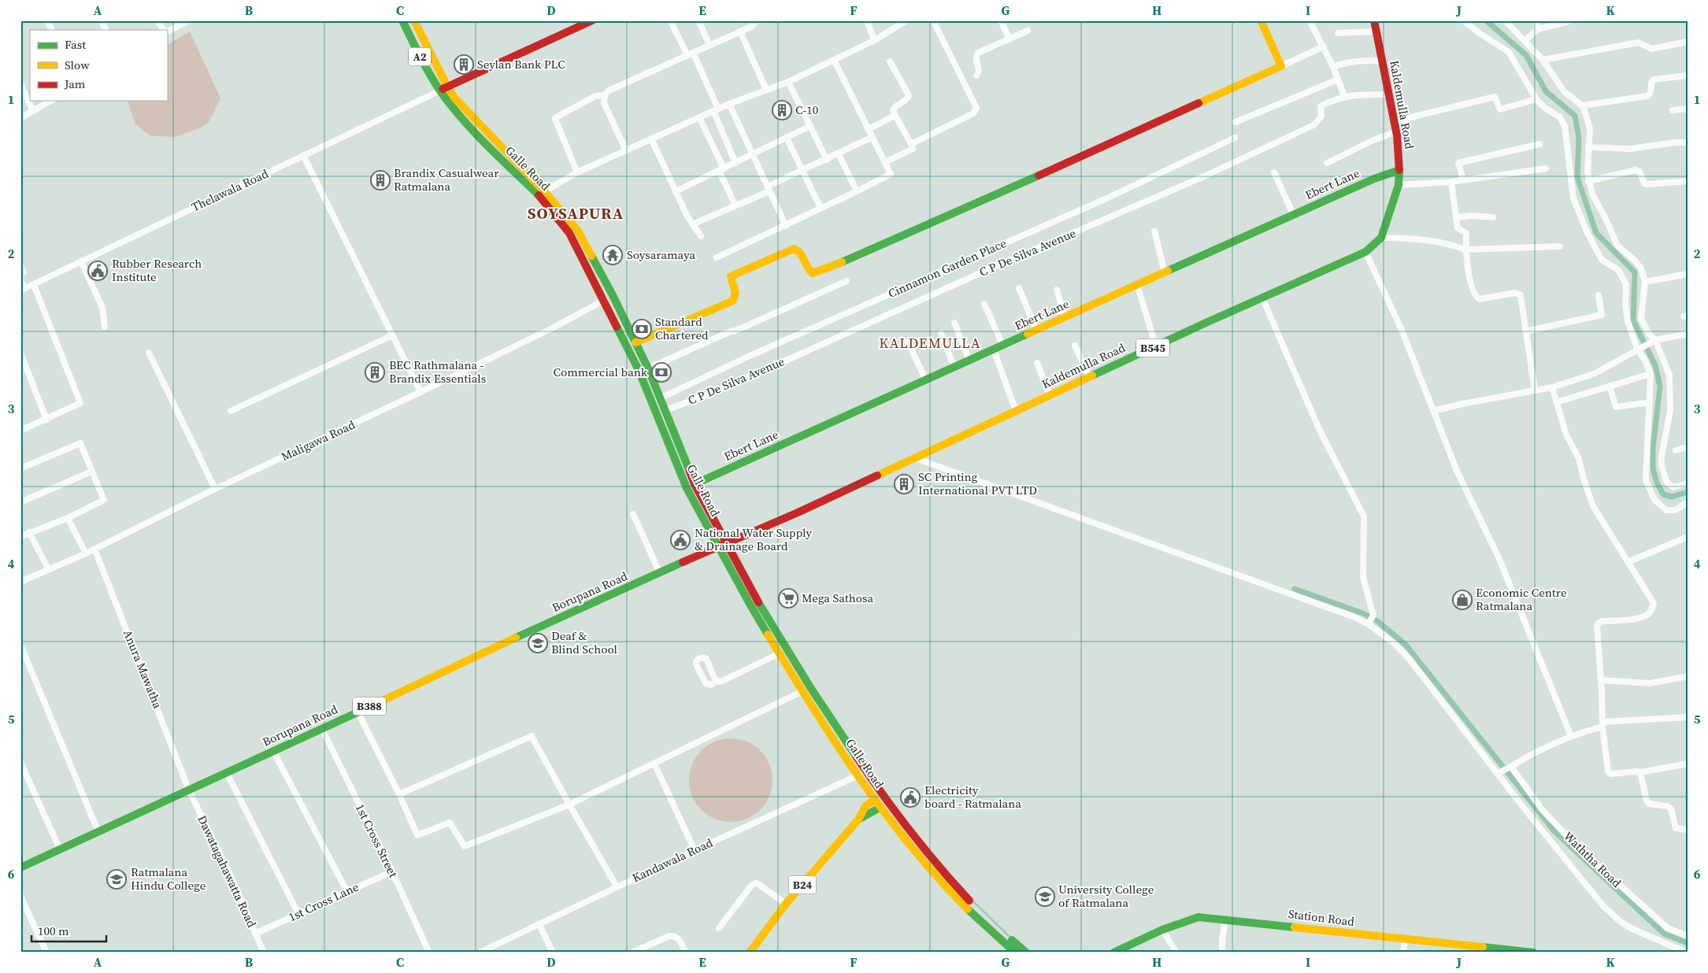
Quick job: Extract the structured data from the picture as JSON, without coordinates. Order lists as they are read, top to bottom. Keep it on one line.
{"streets":{"main road":["A2","Kaldemulla Road","Galle Road","Ebert Lane","B545","Borupana Road","B388","B24","Station Road"],"street":["Thelawala Road","C P De Silva Avenue","Cinnamon Garden Place","Maligawa Road","Anura Mawatha","1st Cross Street","Waththa Road","Kandawala Road","Dawatagahawatta Road","1st Cross Lane"]},"crossings":[["Kaldemulla Road","Galle Road"],["Kaldemulla Road","Ebert Lane"],["Kaldemulla Road","C P De Silva Avenue"],["Kaldemulla Road","Borupana Road"],["Galle Road","Ebert Lane"],["Galle Road","Thelawala Road"],["Galle Road","C P De Silva Avenue"],["Galle Road","Cinnamon Garden Place"],["Galle Road","Maligawa Road"],["Galle Road","Borupana Road"],["Galle Road","Kandawala Road"],["Galle Road","B24"],["Maligawa Road","Anura Mawatha"],["Borupana Road","Anura Mawatha"],["Borupana Road","1st Cross Street"],["Borupana Road","Dawatagahawatta Road"],["Anura Mawatha","Dawatagahawatta Road"],["1st Cross Street","1st Cross Lane"],["Dawatagahawatta Road","1st Cross Lane"]],"districts":["SOYSAPURA","KALDEMULLA"],"places":{"building":["Seylan Bank PLC","C-10","Brandix Casualwear Ratmalana","BEC Rathmalana - Brandix Essentials","SC Printing International PVT LTD"],"temple":["Soysaramaya"],"public building":["Rubber Research Institute","National Water Supply & Drainage Board","Electricity board - Ratmalana"],"bank":["Standard Chartered","Commercial bank"],"supermarket":["Mega Sathosa"],"shop":["Economic Centre Ratmalana"],"school or university":["Deaf & Blind School","Ratmalana Hindu College","University College of Ratmalana"]},"legend":["Fast","Slow","Jam"],"scale_bar":"100 m","grid":{"columns":["A","B","C","D","E","F","G","H","I","J","K"],"rows":["1","2","3","4","5","6"]}}
